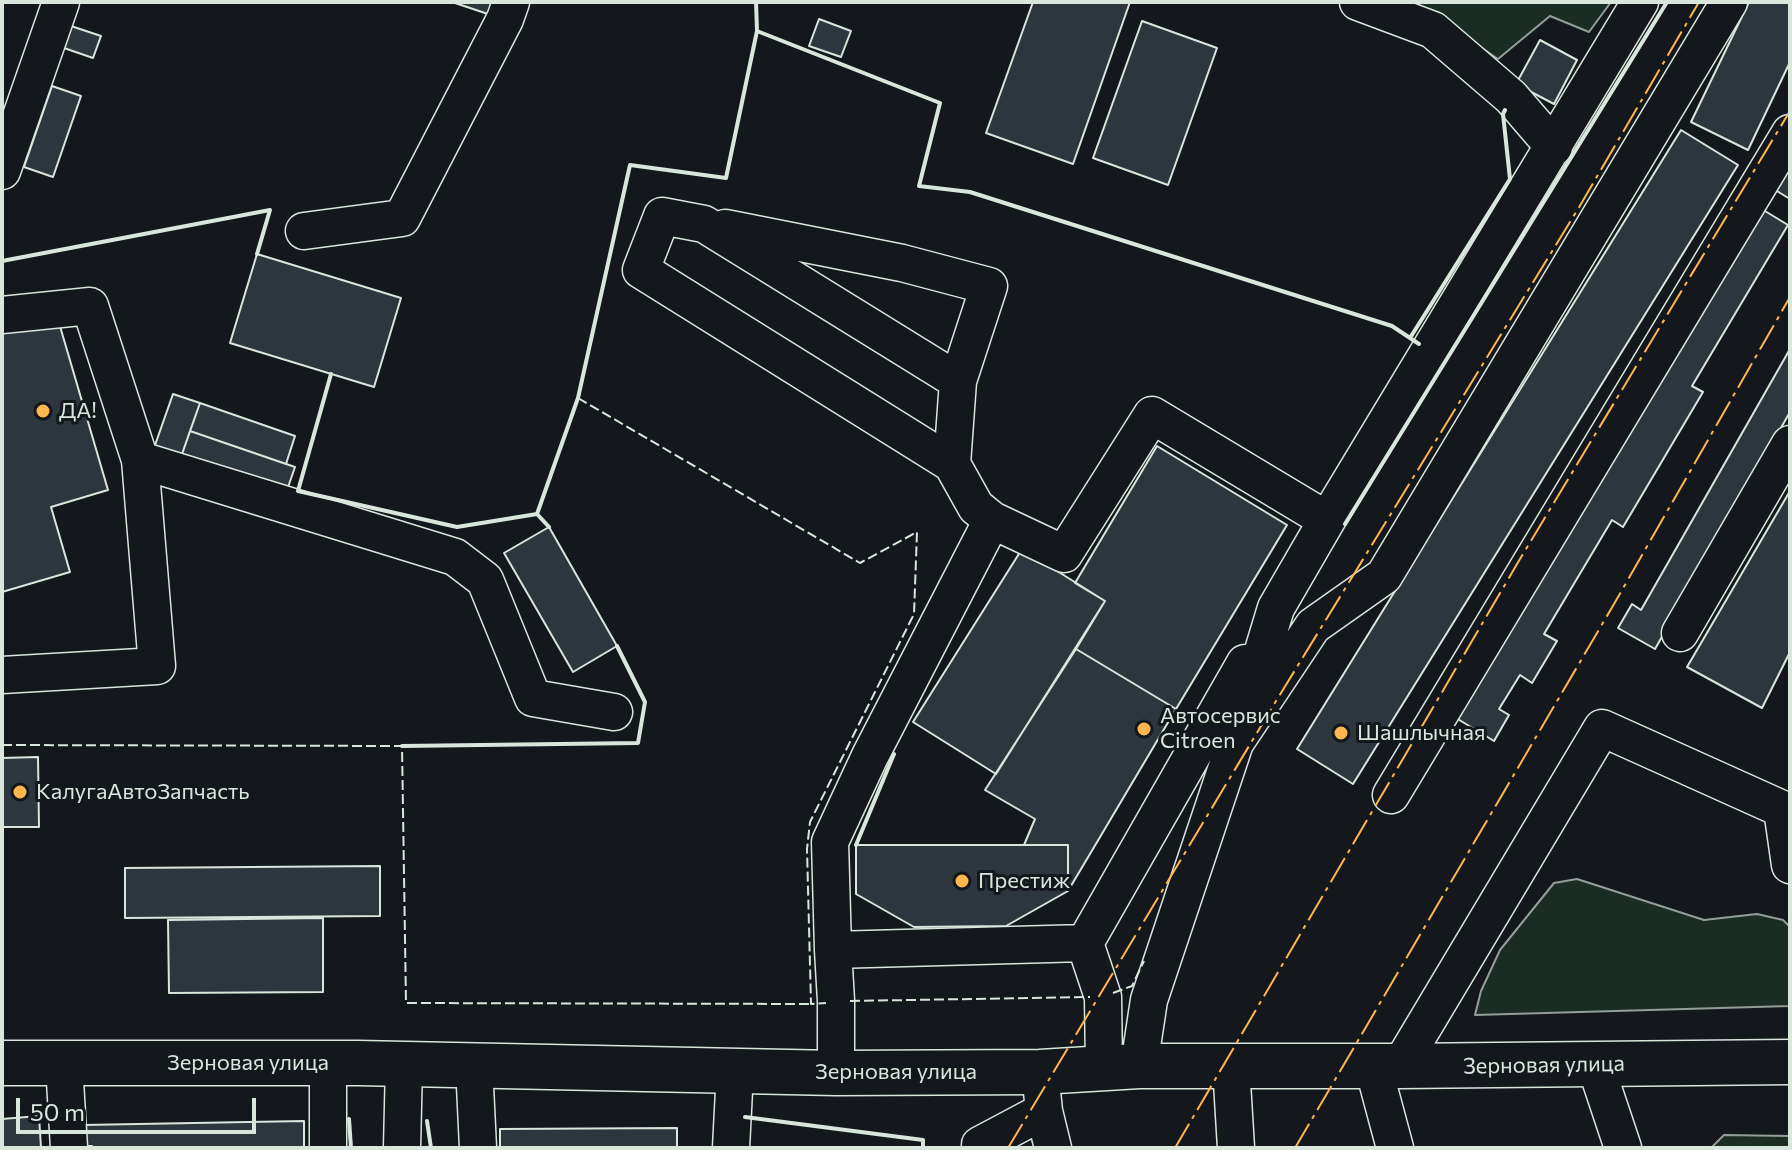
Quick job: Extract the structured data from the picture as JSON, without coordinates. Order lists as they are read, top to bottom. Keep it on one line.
{"streets":{"main road":["Зерновая улица"]},"places":["ДА!","Автосервис Citroen","Шашлычная","КалугаАвтоЗапчасть","Престиж"],"scale_bar":"50 m"}
